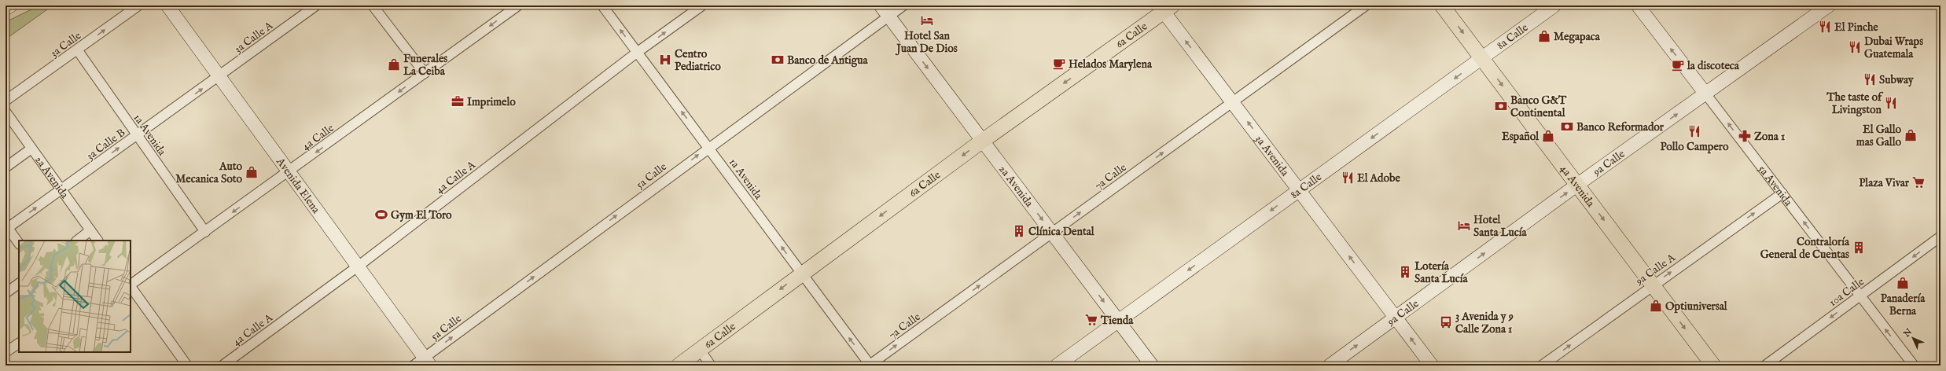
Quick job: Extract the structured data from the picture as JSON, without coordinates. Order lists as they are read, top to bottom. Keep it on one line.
{"streets":{"main road":["6a Calle","8a Calle","3a Avenida","9a Calle","2a Avenida","Avenida Elena","4a Avenida","5a Avenida"],"street":["3a Calle A","3a Calle","1a Avenida","4a Calle","3a Calle B","5a Calle","7a Calle","4a Calle A","9a Calle A","10a Calle"]},"crossings":[["6a Calle","1a Avenida"],["6a Calle","3a Avenida"],["6a Calle","2a Avenida"],["8a Calle","3a Avenida"],["8a Calle","2a Avenida"],["8a Calle","4a Avenida"],["3a Calle A","3a Calle B"],["3a Calle A","Avenida Elena"],["3a Calle","1a Avenida"],["1a Avenida","4a Calle"],["1a Avenida","3a Calle B"],["1a Avenida","5a Calle"],["1a Avenida","7a Calle"],["1a Avenida","4a Calle A"],["4a Calle","Avenida Elena"],["3a Calle B","2a Avenida"],["3a Calle B","Avenida Elena"],["3a Avenida","9a Calle"],["3a Avenida","7a Calle"],["9a Calle","4a Avenida"],["9a Calle","5a Avenida"],["5a Calle","2a Avenida"],["5a Calle","Avenida Elena"],["7a Calle","2a Avenida"],["4a Calle A","Avenida Elena"],["4a Avenida","9a Calle A"],["5a Avenida","9a Calle A"],["5a Avenida","10a Calle"]],"one_way":["6a Calle","8a Calle","3a Calle","1a Avenida","4a Calle","3a Calle B","3a Avenida","9a Calle","5a Calle","7a Calle","2a Avenida","4a Avenida","5a Avenida","9a Calle A","10a Calle"],"places":{"hotel":["Hotel San Juan De Dios","Hotel Santa Lucía"],"restaurant":["El Pinche","Dubai Wraps Guatemala","Subway","The taste of Livingston","Pollo Campero","El Adobe"],"shop":["Megapaca","Funerales La Ceiba","El Gallo mas Gallo","Español","Auto Mecanica Soto","Panadería Berna","Optiuniversal"],"hospital":["Centro Pediatrico"],"bank":["Banco de Antigua","Banco G&T Continental","Banco Reformador"],"cafe":["Helados Marylena","la discoteca"],"office":["Imprimelo"],"pharmacy":["Zona 1"],"supermarket":["Plaza Vivar","Tienda"],"sports":["Gym El Toro"],"building":["Clínica Dental","Contraloría General de Cuentas","Lotería Santa Lucía"],"bus stop":["3 Avenida y 9 Calle Zona 1"]},"north":"top left"}
